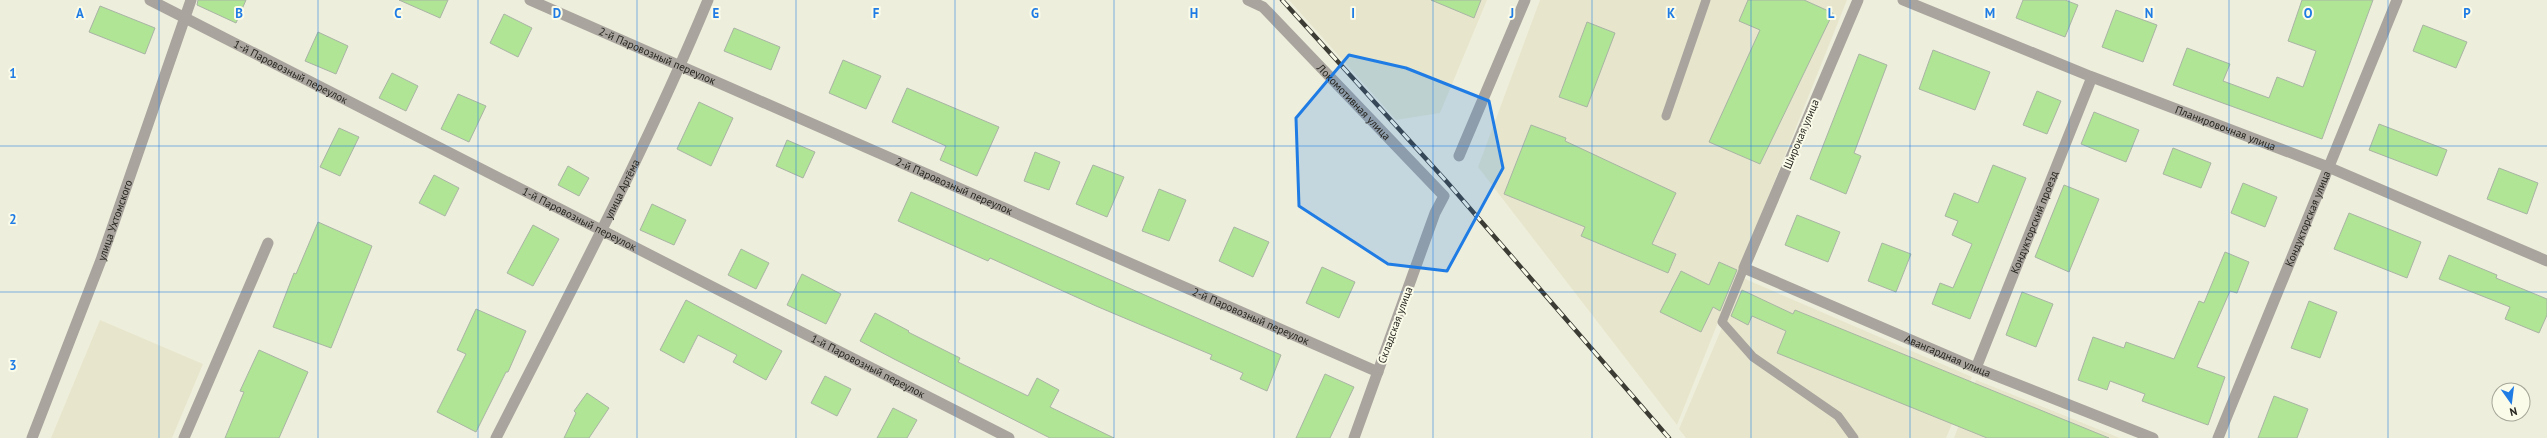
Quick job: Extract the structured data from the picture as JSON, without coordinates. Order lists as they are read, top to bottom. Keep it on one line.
{"streets":{"street":["2-й Паровозный переулок","1-й Паровозный переулок","Локомотивная улица","Планировочная улица","Широкая улица","улица Артёма","Кондукторская улица","улица Ухтомского","Кондукторский проезд","Складская улица","Авангардная улица"]},"crossings":[["2-й Паровозный переулок","улица Артёма"],["2-й Паровозный переулок","Складская улица"],["1-й Паровозный переулок","улица Артёма"],["1-й Паровозный переулок","улица Ухтомского"],["Локомотивная улица","Складская улица"],["Планировочная улица","Кондукторская улица"],["Планировочная улица","Кондукторский проезд"],["Широкая улица","Авангардная улица"],["Кондукторский проезд","Авангардная улица"]],"north":"bottom","grid":{"columns":["A","B","C","D","E","F","G","H","I","J","K","L","M","N","O","P"],"rows":["1","2","3"]}}
